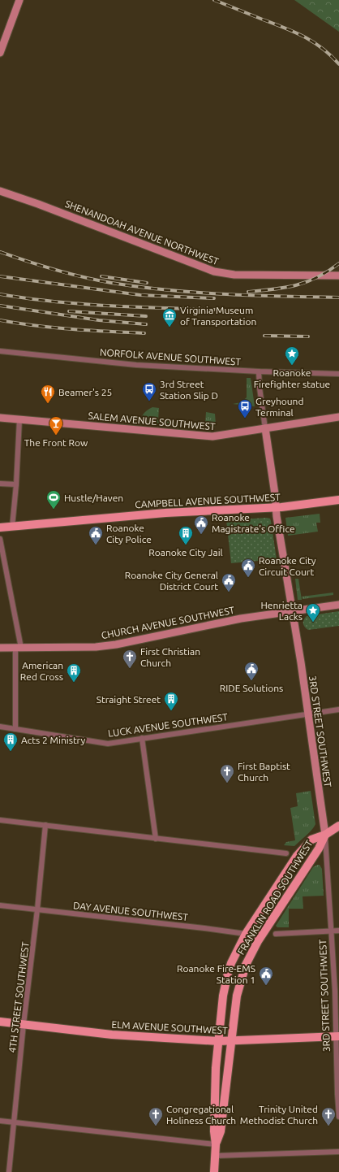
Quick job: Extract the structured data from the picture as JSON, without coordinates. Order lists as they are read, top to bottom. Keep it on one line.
{"streets":{"main road":["CAMPBELL AVENUE SOUTHWEST","FRANKLIN ROAD SOUTHWEST","ELM AVENUE SOUTHWEST"],"street":["SHENANDOAH AVENUE NORTHWEST","NORFOLK AVENUE SOUTHWEST","SALEM AVENUE SOUTHWEST","CHURCH AVENUE SOUTHWEST","LUCK AVENUE SOUTHWEST","3RD STREET SOUTHWEST","DAY AVENUE SOUTHWEST","4TH STREET SOUTHWEST"]},"crossings":[["NORFOLK AVENUE SOUTHWEST","3RD STREET SOUTHWEST"],["SALEM AVENUE SOUTHWEST","3RD STREET SOUTHWEST"],["CAMPBELL AVENUE SOUTHWEST","3RD STREET SOUTHWEST"],["CHURCH AVENUE SOUTHWEST","3RD STREET SOUTHWEST"],["LUCK AVENUE SOUTHWEST","3RD STREET SOUTHWEST"],["3RD STREET SOUTHWEST","FRANKLIN ROAD SOUTHWEST"],["3RD STREET SOUTHWEST","ELM AVENUE SOUTHWEST"],["FRANKLIN ROAD SOUTHWEST","DAY AVENUE SOUTHWEST"],["FRANKLIN ROAD SOUTHWEST","ELM AVENUE SOUTHWEST"],["DAY AVENUE SOUTHWEST","4TH STREET SOUTHWEST"],["4TH STREET SOUTHWEST","ELM AVENUE SOUTHWEST"]],"places":{"museum":["Virginia Museum of Transportation"],"place":["Roanoke Firefighter statue","Henrietta Lacks"],"bus stop":["3rd Street Station Slip D","Greyhound Terminal"],"restaurant":["Beamer's 25"],"bar":["The Front Row"],"sports":["Hustle/Haven"],"public building":["Roanoke Magistrate's Office","Roanoke City Police","Roanoke City Circuit Court","Roanoke City General District Court","RIDE Solutions","Roanoke Fire-EMS Station 1"],"building":["Roanoke City Jail","American Red Cross","Straight Street","Acts 2 Ministry"],"church":["First Christian Church","First Baptist Church","Congregational Holiness Church","Trinity United Methodist Church"]}}
